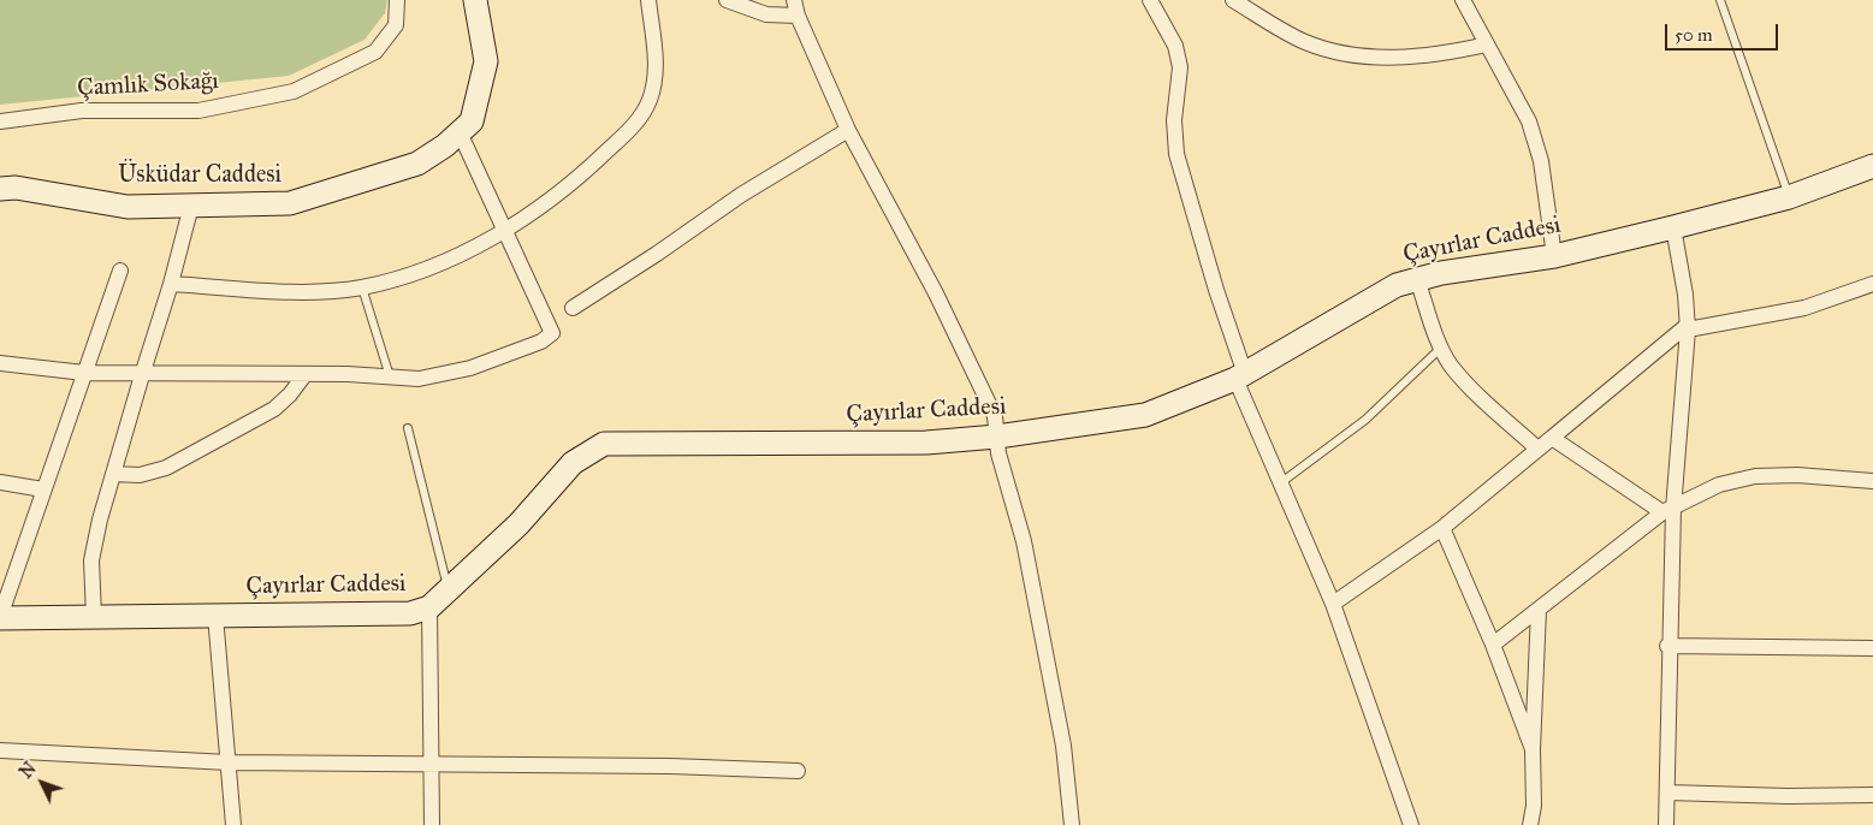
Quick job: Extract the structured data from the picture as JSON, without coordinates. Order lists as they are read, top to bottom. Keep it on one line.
{"streets":{"street":["Çamlık Sokağı","Üsküdar Caddesi","Çayırlar Caddesi"]},"scale_bar":"50 m","north":"top left"}
